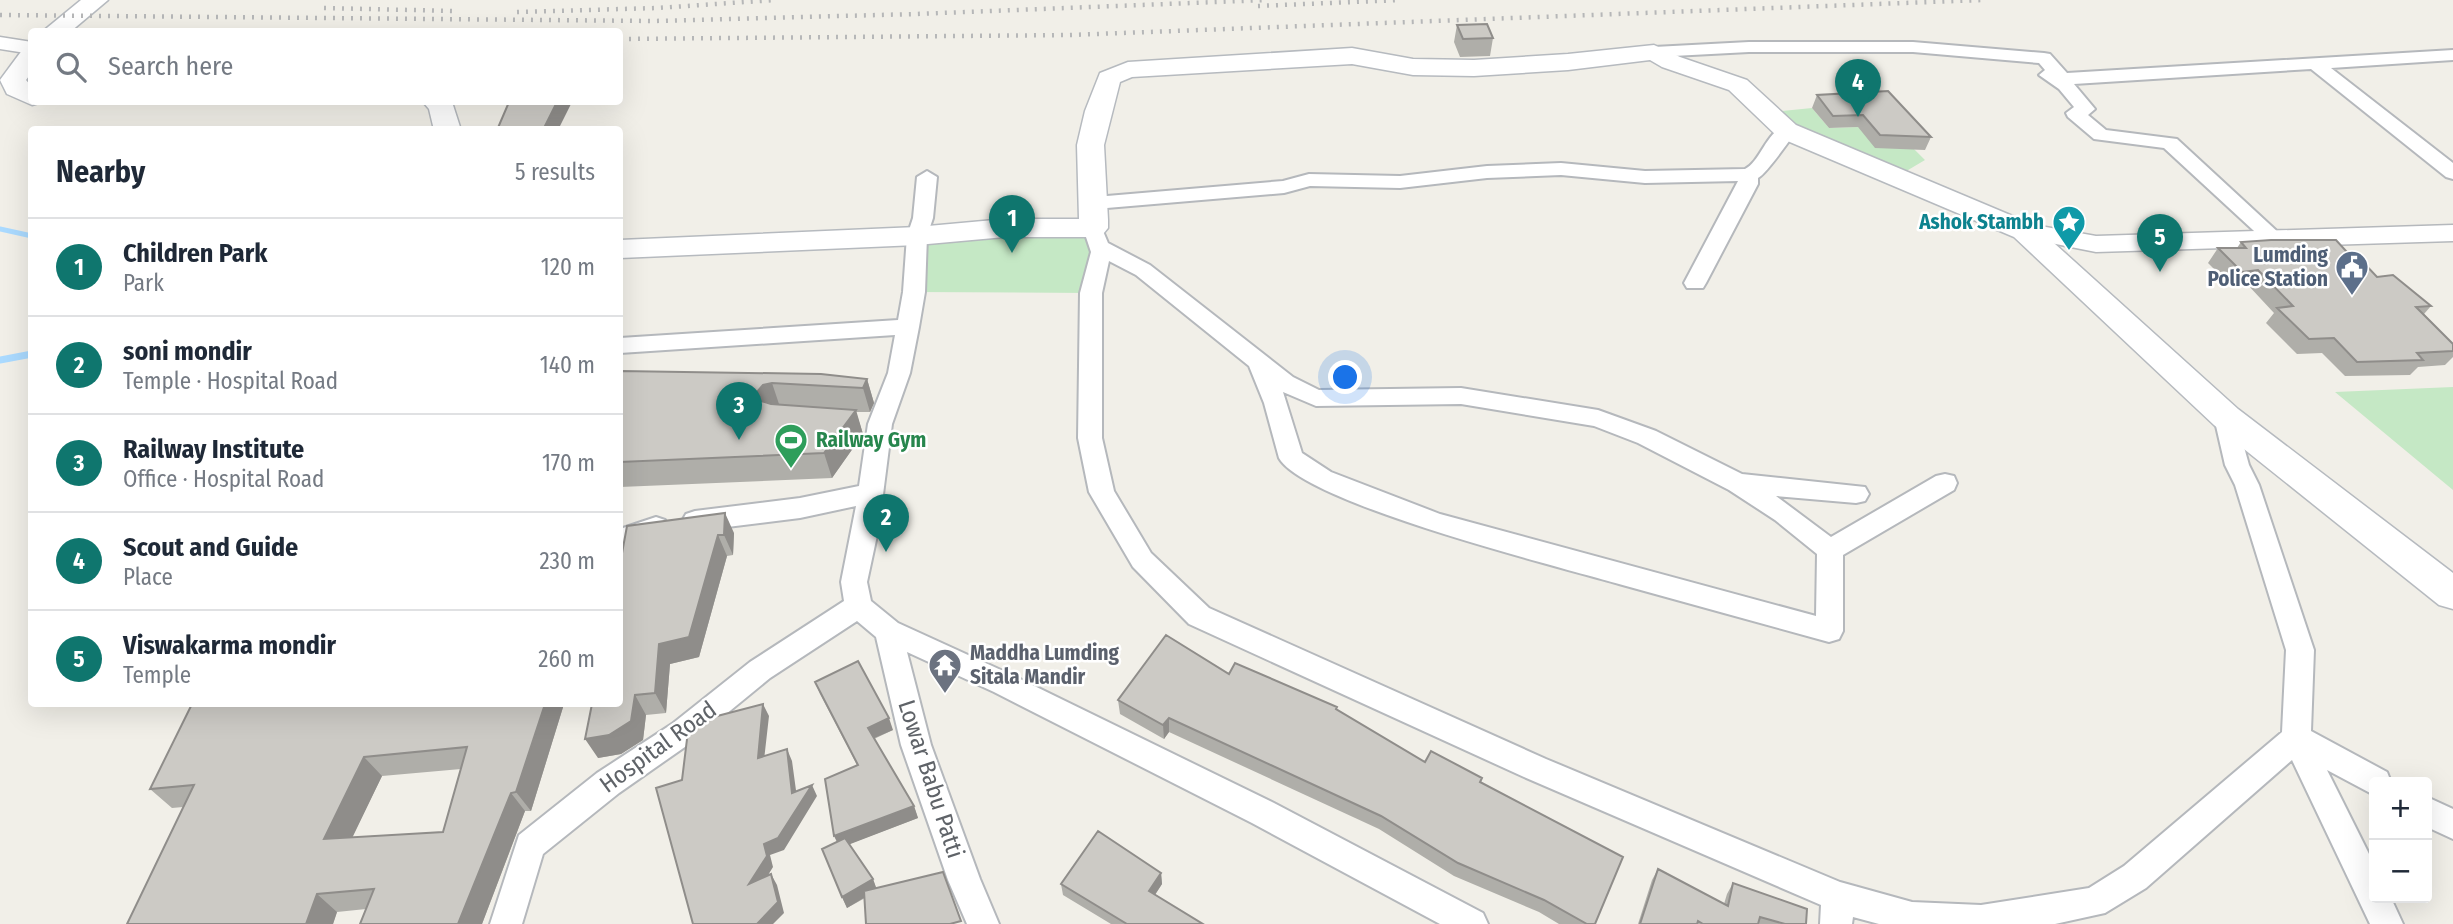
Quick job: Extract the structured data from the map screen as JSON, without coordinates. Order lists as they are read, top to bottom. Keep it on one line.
{"streets":{"street":["Hospital Road","Lowar Babu Patti"]},"places":{"place":["Ashok Stambh"],"public building":["Lumding Police Station"],"sports":["Railway Gym"],"temple":["Maddha Lumding Sitala Mandir"]},"page":{"search":"Search here","pins":["4","1","5","3","2"],"heading":["Nearby","5 results"],"list":[{"mark":"1","name":"Children Park","note":"Park","value":"120 m"},{"mark":"2","name":"soni mondir","note":"Temple · Hospital Road","value":"140 m"},{"mark":"3","name":"Railway Institute","note":"Office · Hospital Road","value":"170 m"},{"mark":"4","name":"Scout and Guide","note":"Place","value":"230 m"},{"mark":"5","name":"Viswakarma mondir","note":"Temple","value":"260 m"}],"map_buttons":["+","−"]}}
